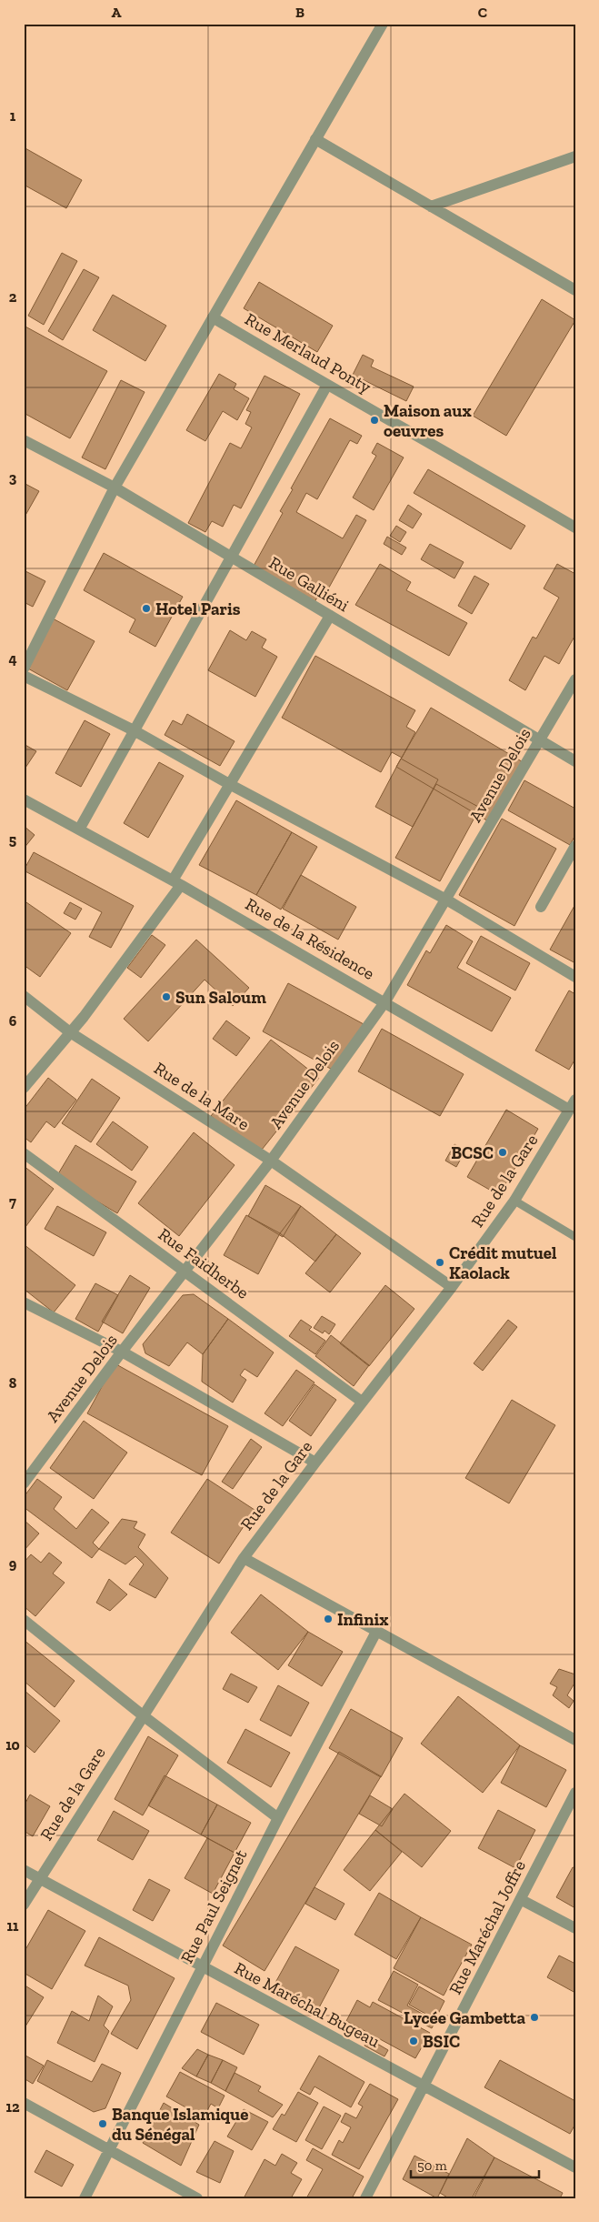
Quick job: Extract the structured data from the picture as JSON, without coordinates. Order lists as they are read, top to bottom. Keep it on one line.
{"streets":{"street":["Rue Merlaud Ponty","Rue Galliéni","Avenue Delois","Rue de la Résidence","Rue de la Mare","Rue de la Gare","Rue Faidherbe","Rue Paul Seignet","Rue Maréchal Joffre","Rue Maréchal Bugeau"]},"crossings":[["Rue Galliéni","Avenue Delois"],["Avenue Delois","Rue de la Résidence"],["Avenue Delois","Rue de la Mare"],["Avenue Delois","Rue Faidherbe"],["Rue de la Résidence","Rue de la Gare"],["Rue de la Mare","Rue de la Gare"],["Rue de la Gare","Rue Faidherbe"],["Rue de la Gare","Rue Maréchal Bugeau"],["Rue Paul Seignet","Rue Maréchal Bugeau"],["Rue Maréchal Joffre","Rue Maréchal Bugeau"]],"places":["Maison aux oeuvres","Hotel Paris","Sun Saloum","BCSC","Crédit mutuel Kaolack","Infinix","Lycée Gambetta","BSIC","Banque Islamique du Sénégal"],"scale_bar":"50 m","grid":{"columns":["A","B","C"],"rows":["1","2","3","4","5","6","7","8","9","10","11","12"]}}
